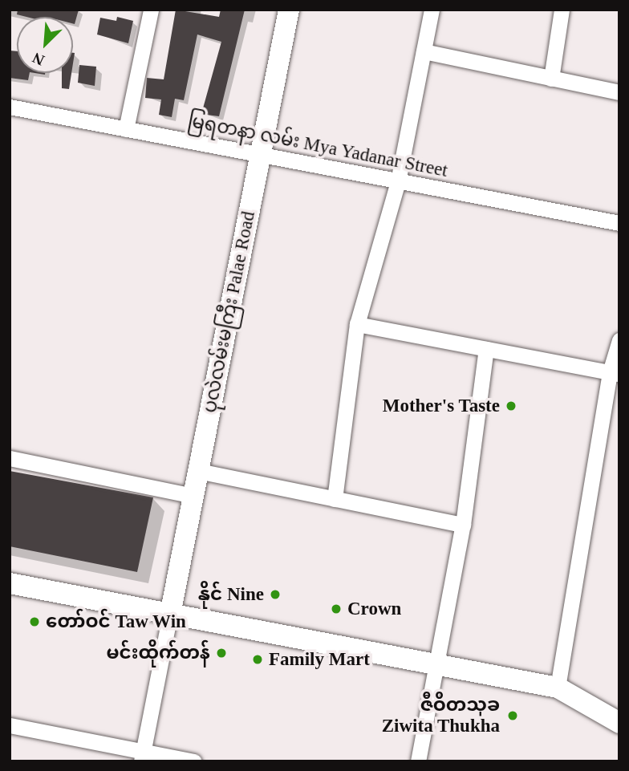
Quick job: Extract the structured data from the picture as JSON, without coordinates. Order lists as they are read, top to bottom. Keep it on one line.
{"streets":{"street":["မြရတနာ လမ်း Mya Yadanar Street","ပုလဲလမ်းမကြီး Palae Road"]},"crossings":[["မြရတနာ လမ်း Mya Yadanar Street","ပုလဲလမ်းမကြီး Palae Road"]],"places":["Mother's Taste","နိုင် Nine","Crown","တော်ဝင် Taw Win","မင်းထိုက်တန်","Family Mart","ဇီဝိတသုခ Ziwita Thukha"],"north":"bottom left"}
